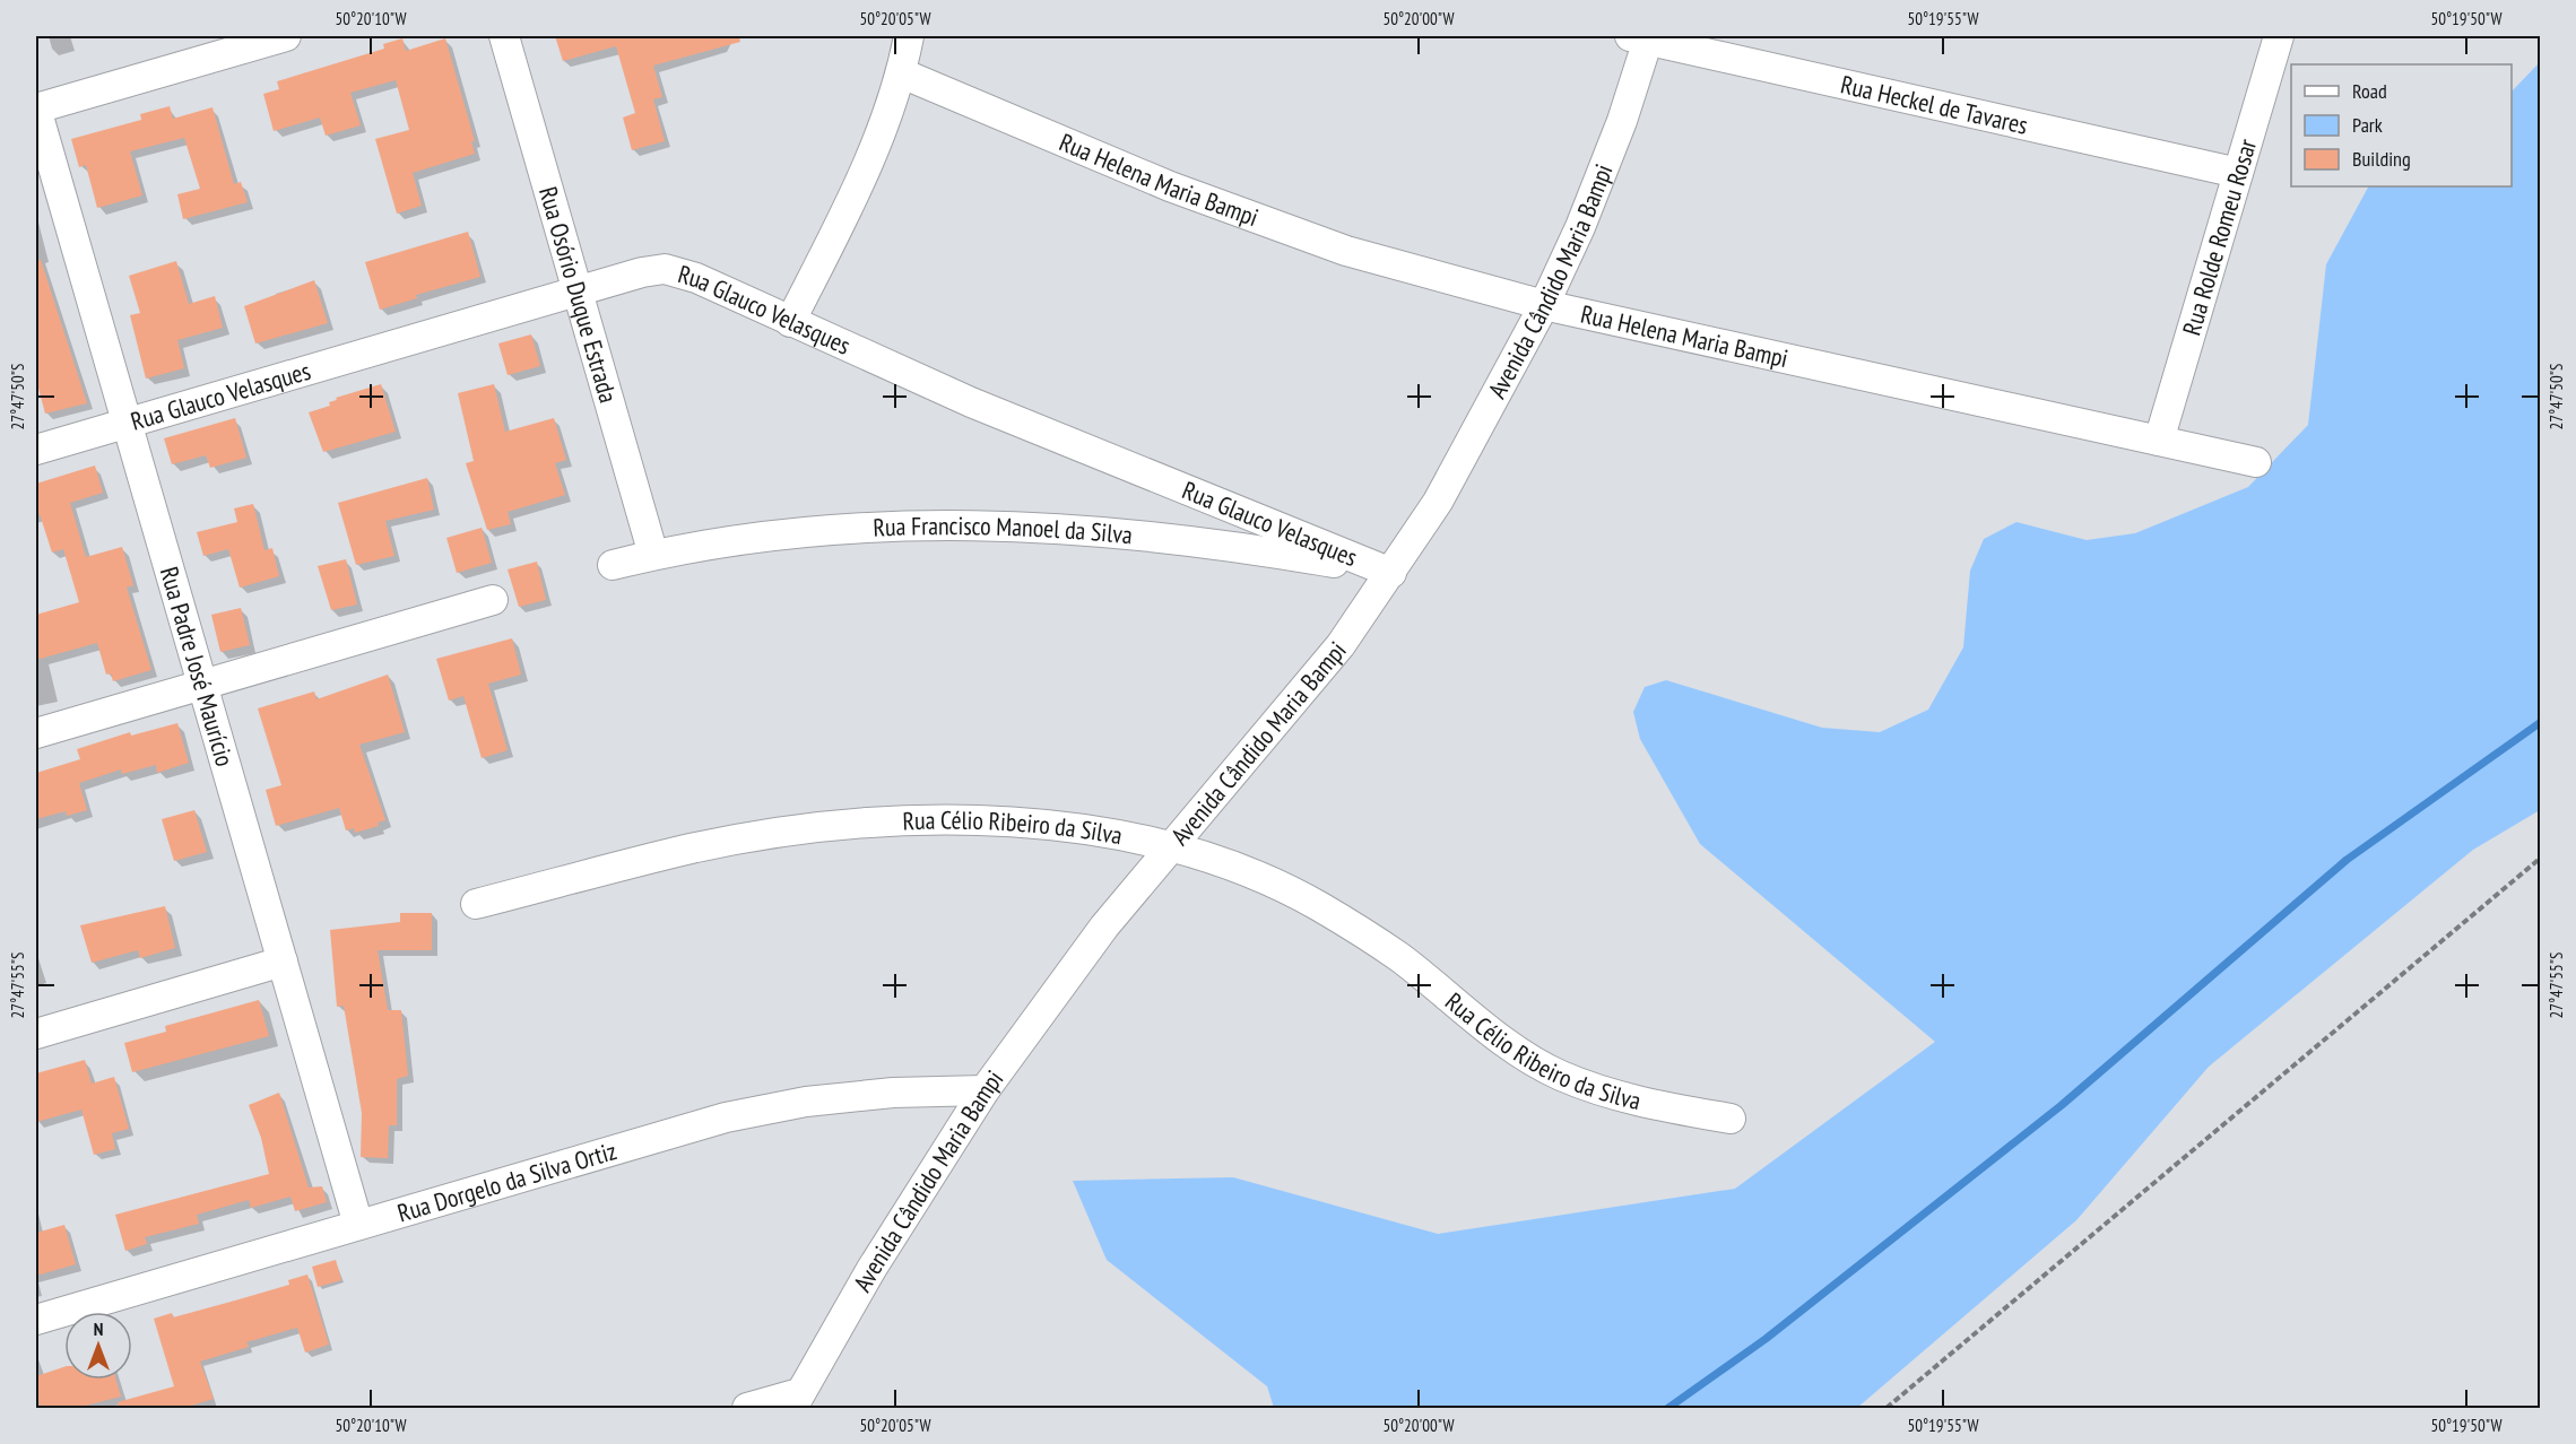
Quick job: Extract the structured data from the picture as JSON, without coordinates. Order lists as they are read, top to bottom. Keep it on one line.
{"streets":{"street":["Rua Heckel de Tavares","Rua Helena Maria Bampi","Rua Rolde Romeu Rosar","Avenida Cândido Maria Bampi","Rua Osório Duque Estrada","Rua Glauco Velasques","Rua Francisco Manoel da Silva","Rua Padre José Maurício","Rua Célio Ribeiro da Silva","Rua Dorgelo da Silva Ortiz"]},"crossings":[["Rua Heckel de Tavares","Rua Rolde Romeu Rosar"],["Rua Heckel de Tavares","Avenida Cândido Maria Bampi"],["Rua Helena Maria Bampi","Rua Rolde Romeu Rosar"],["Rua Helena Maria Bampi","Avenida Cândido Maria Bampi"],["Avenida Cândido Maria Bampi","Rua Glauco Velasques"],["Avenida Cândido Maria Bampi","Rua Francisco Manoel da Silva"],["Avenida Cândido Maria Bampi","Rua Célio Ribeiro da Silva"],["Avenida Cândido Maria Bampi","Rua Dorgelo da Silva Ortiz"],["Rua Osório Duque Estrada","Rua Glauco Velasques"],["Rua Osório Duque Estrada","Rua Francisco Manoel da Silva"],["Rua Glauco Velasques","Rua Francisco Manoel da Silva"],["Rua Glauco Velasques","Rua Padre José Maurício"],["Rua Padre José Maurício","Rua Dorgelo da Silva Ortiz"]],"legend":["Road","Park","Building"],"north":"top","coordinates":["50°20'10\"W","50°20'05\"W","50°20'00\"W","50°19'55\"W","50°19'50\"W","27°47'50\"S","27°47'55\"S"]}
